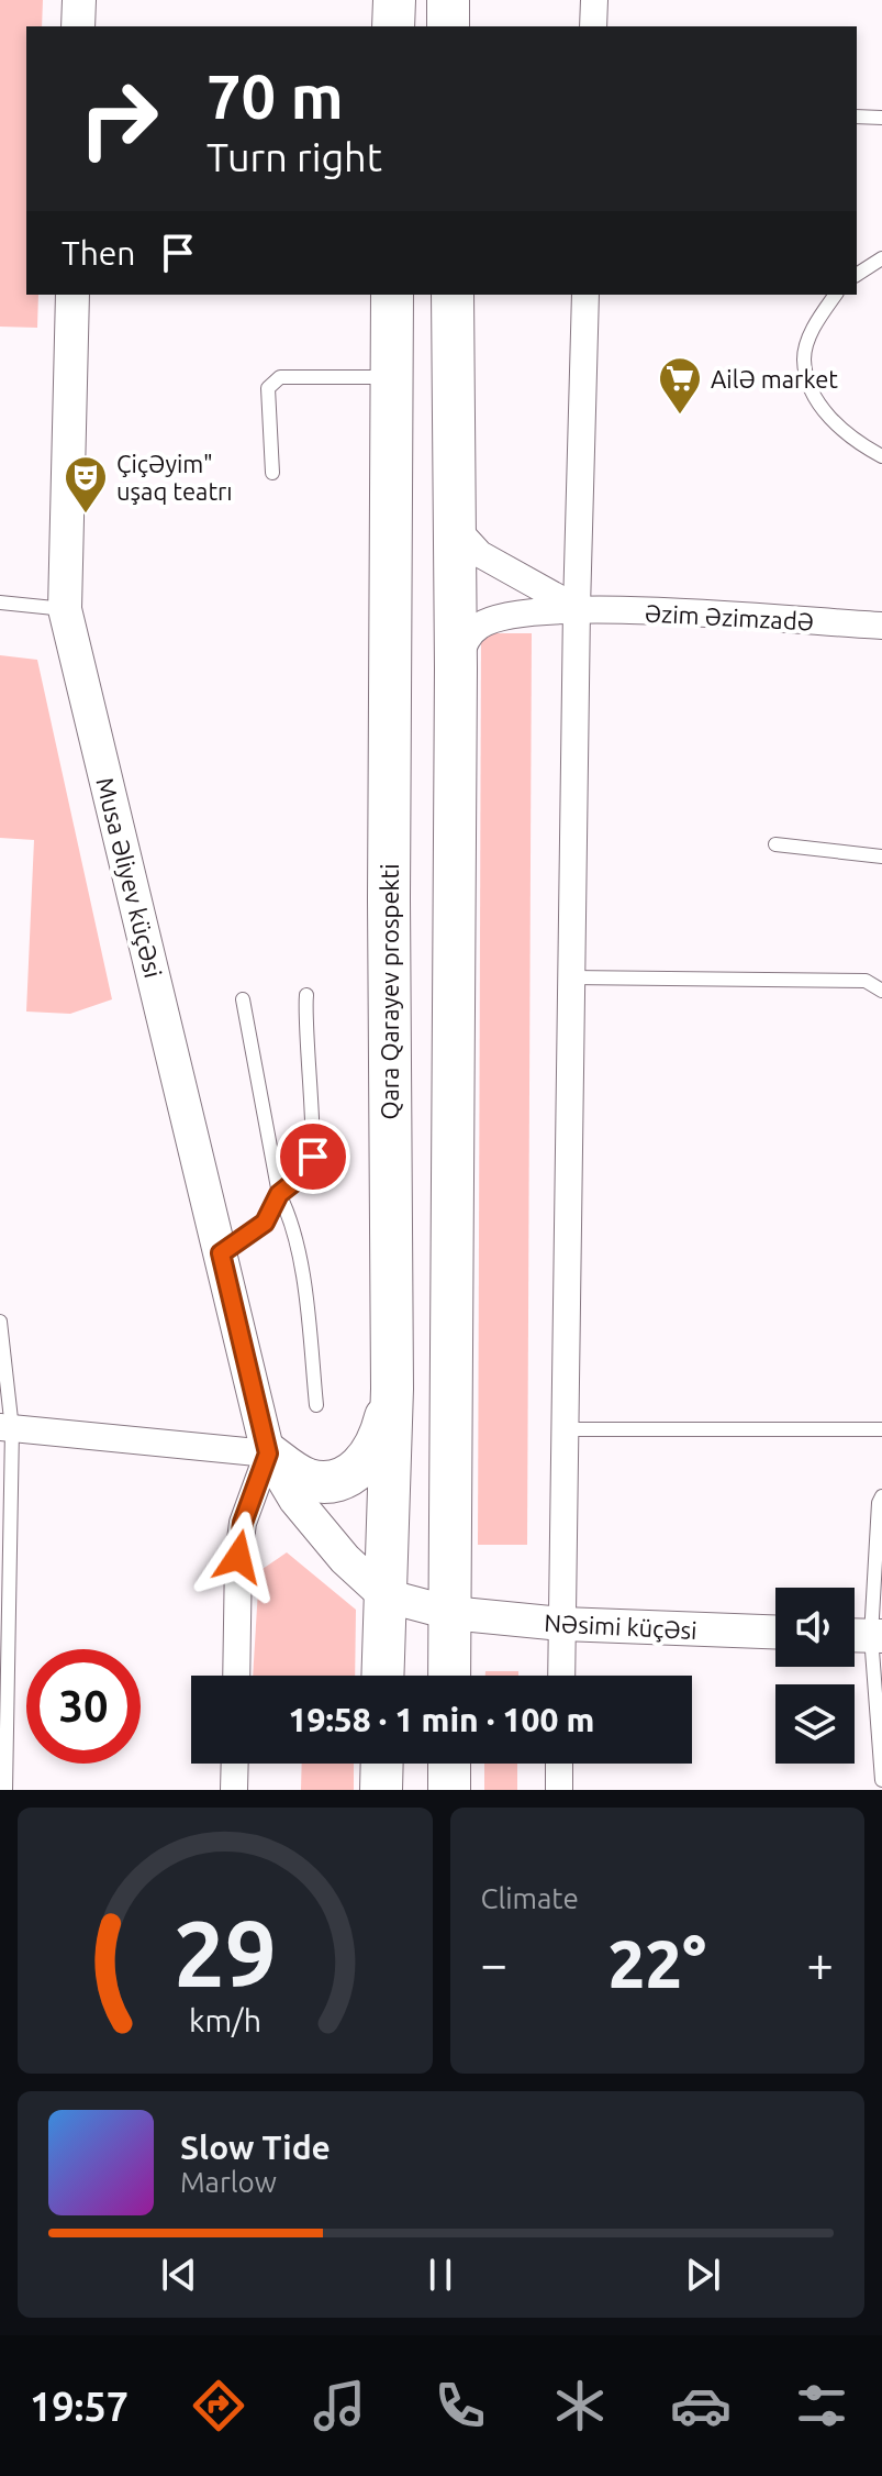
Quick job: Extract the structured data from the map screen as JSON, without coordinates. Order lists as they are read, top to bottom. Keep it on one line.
{"streets":{"main road":["Qara Qarayev prospekti"],"street":["Əzim Əzimzadə","Musa Əliyev küçəsi","Nəsimi küçəsi"]},"crossings":[["Musa Əliyev küçəsi","Qara Qarayev prospekti"],["Musa Əliyev küçəsi","Nəsimi küçəsi"],["Qara Qarayev prospekti","Nəsimi küçəsi"]],"places":{"supermarket":["Ailə market"],"theatre":["Çiçəyim\" uşaq teatrı"]},"page":{"turn":["70 m","Turn right"],"then":"Then","limit":"30","trip":"19:58 · 1 min · 100 m","tile":"Climate","heat":["−","22°","+"],"song":["Slow Tide","Marlow"],"tabs":"19:57","gauge":["29","km/h"]}}
